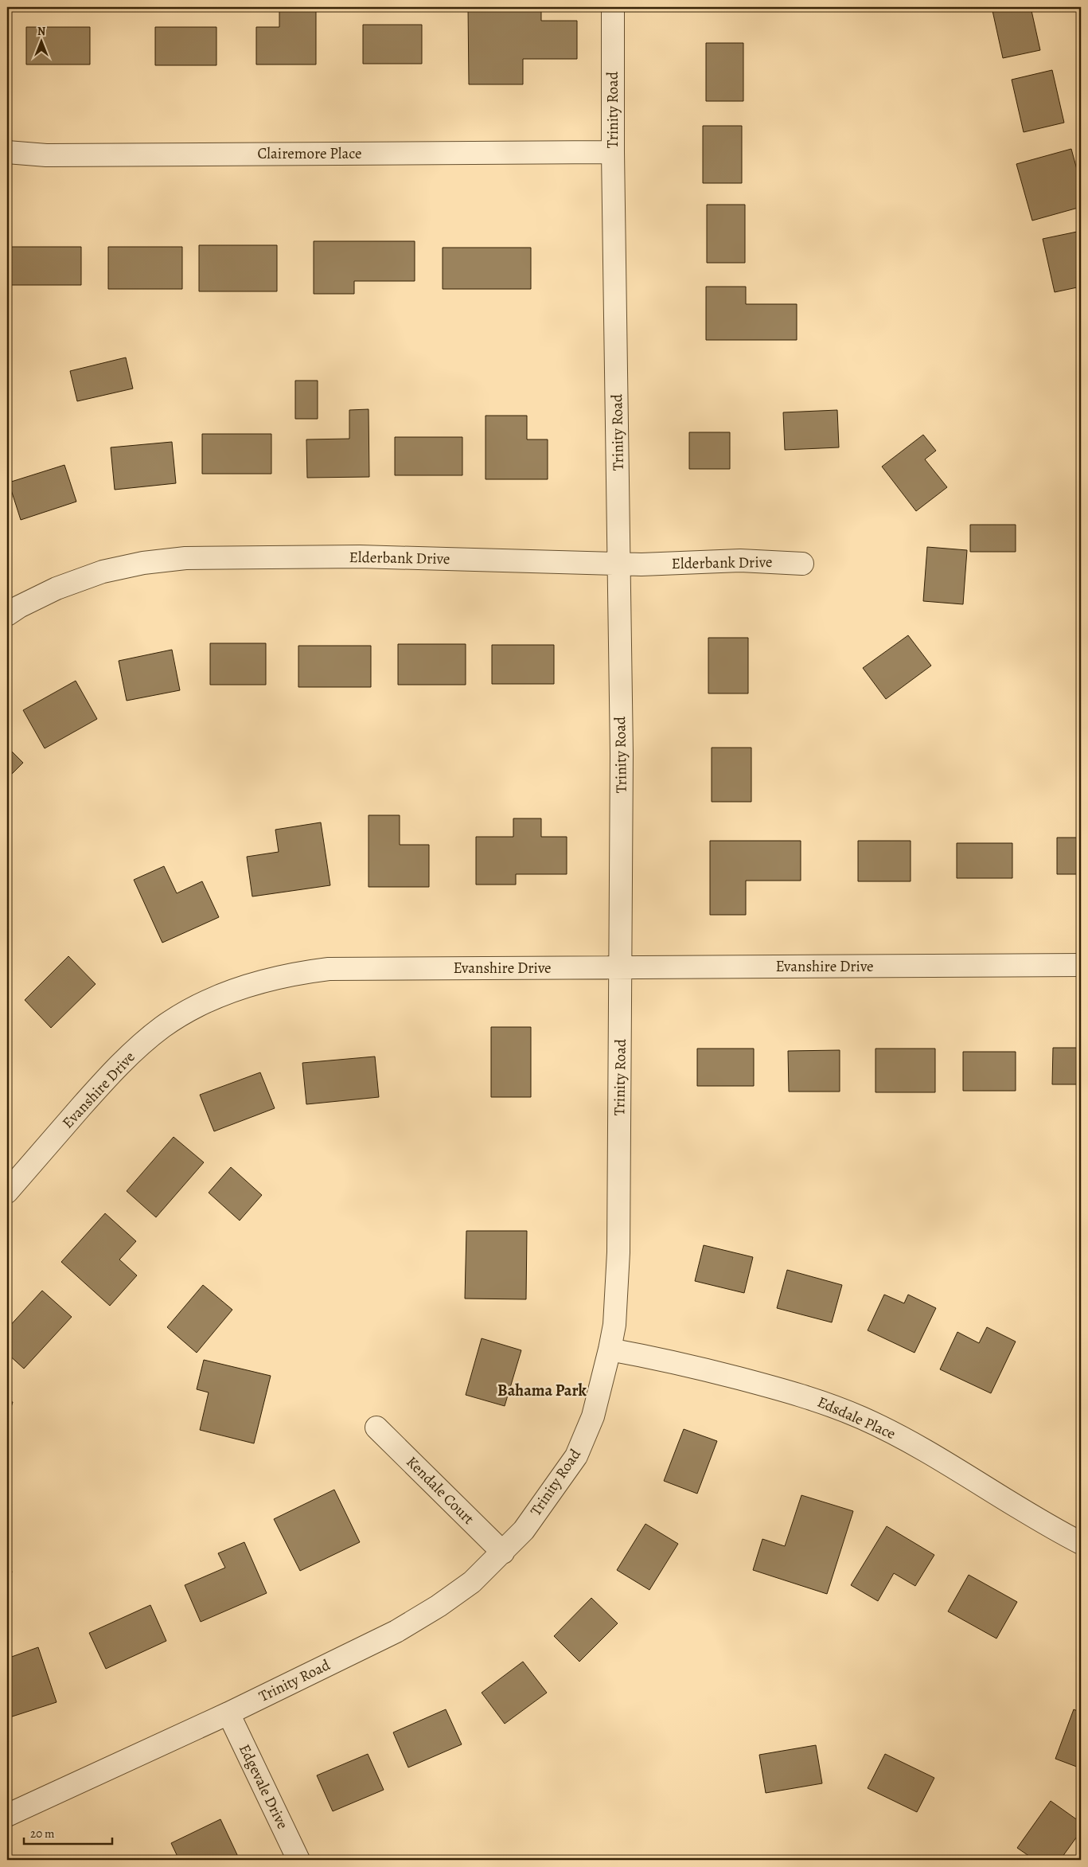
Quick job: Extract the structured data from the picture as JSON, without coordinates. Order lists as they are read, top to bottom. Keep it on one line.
{"streets":{"street":["Trinity Road","Clairemore Place","Elderbank Drive","Evanshire Drive","Edsdale Place","Kendale Court","Edgevale Drive"]},"crossings":[["Trinity Road","Clairemore Place"],["Trinity Road","Elderbank Drive"],["Trinity Road","Evanshire Drive"],["Trinity Road","Edsdale Place"],["Trinity Road","Kendale Court"],["Trinity Road","Edgevale Drive"]],"districts":["Bahama Park"],"scale_bar":"20 m","north":"top"}
